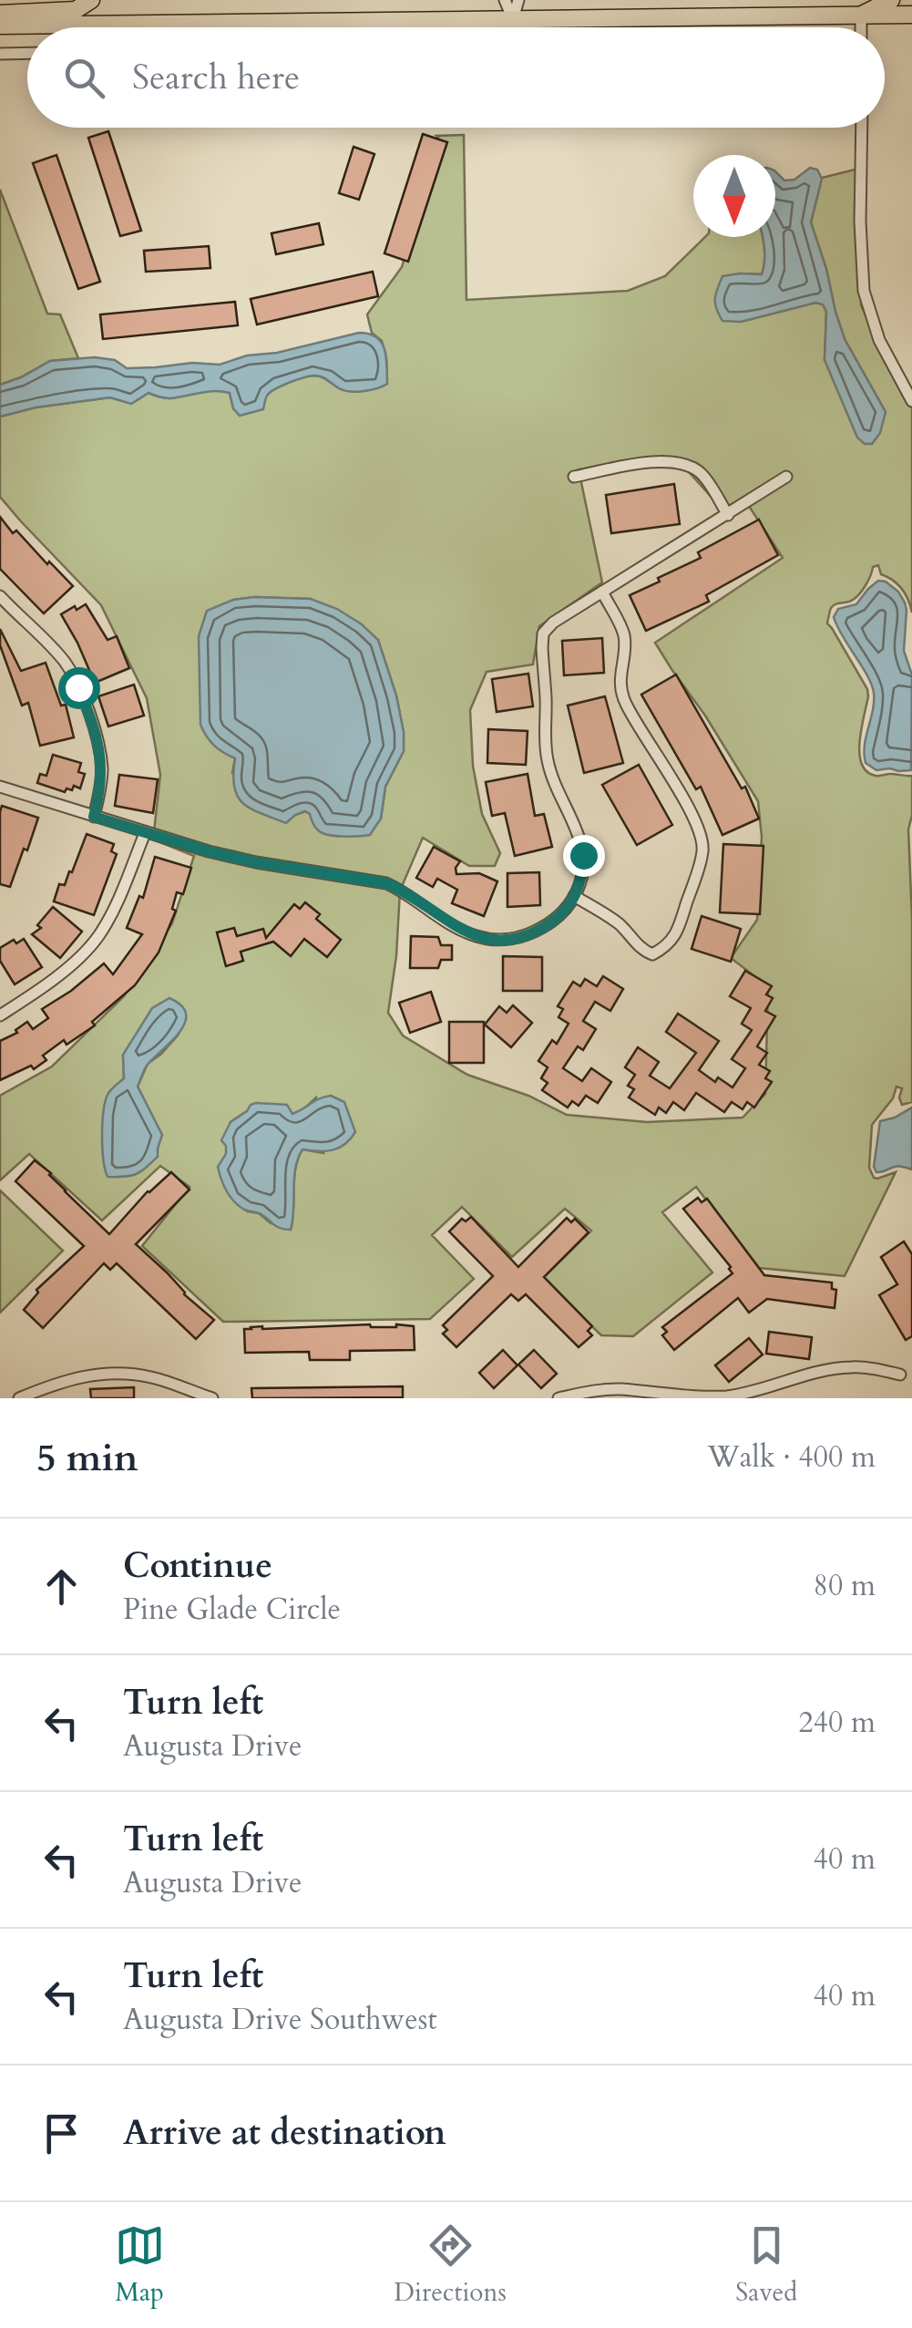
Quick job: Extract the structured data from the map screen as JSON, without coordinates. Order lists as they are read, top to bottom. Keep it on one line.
{"north":"bottom","page":{"search":"Search here","heading":["5 min","Walk · 400 m"],"list":[["Continue","Pine Glade Circle","80 m"],["Turn left","Augusta Drive","240 m"],["Turn left","Augusta Drive","40 m"],["Turn left","Augusta Drive Southwest","40 m"],"Arrive at destination"],"nav":["Map","Directions","Saved"]}}
